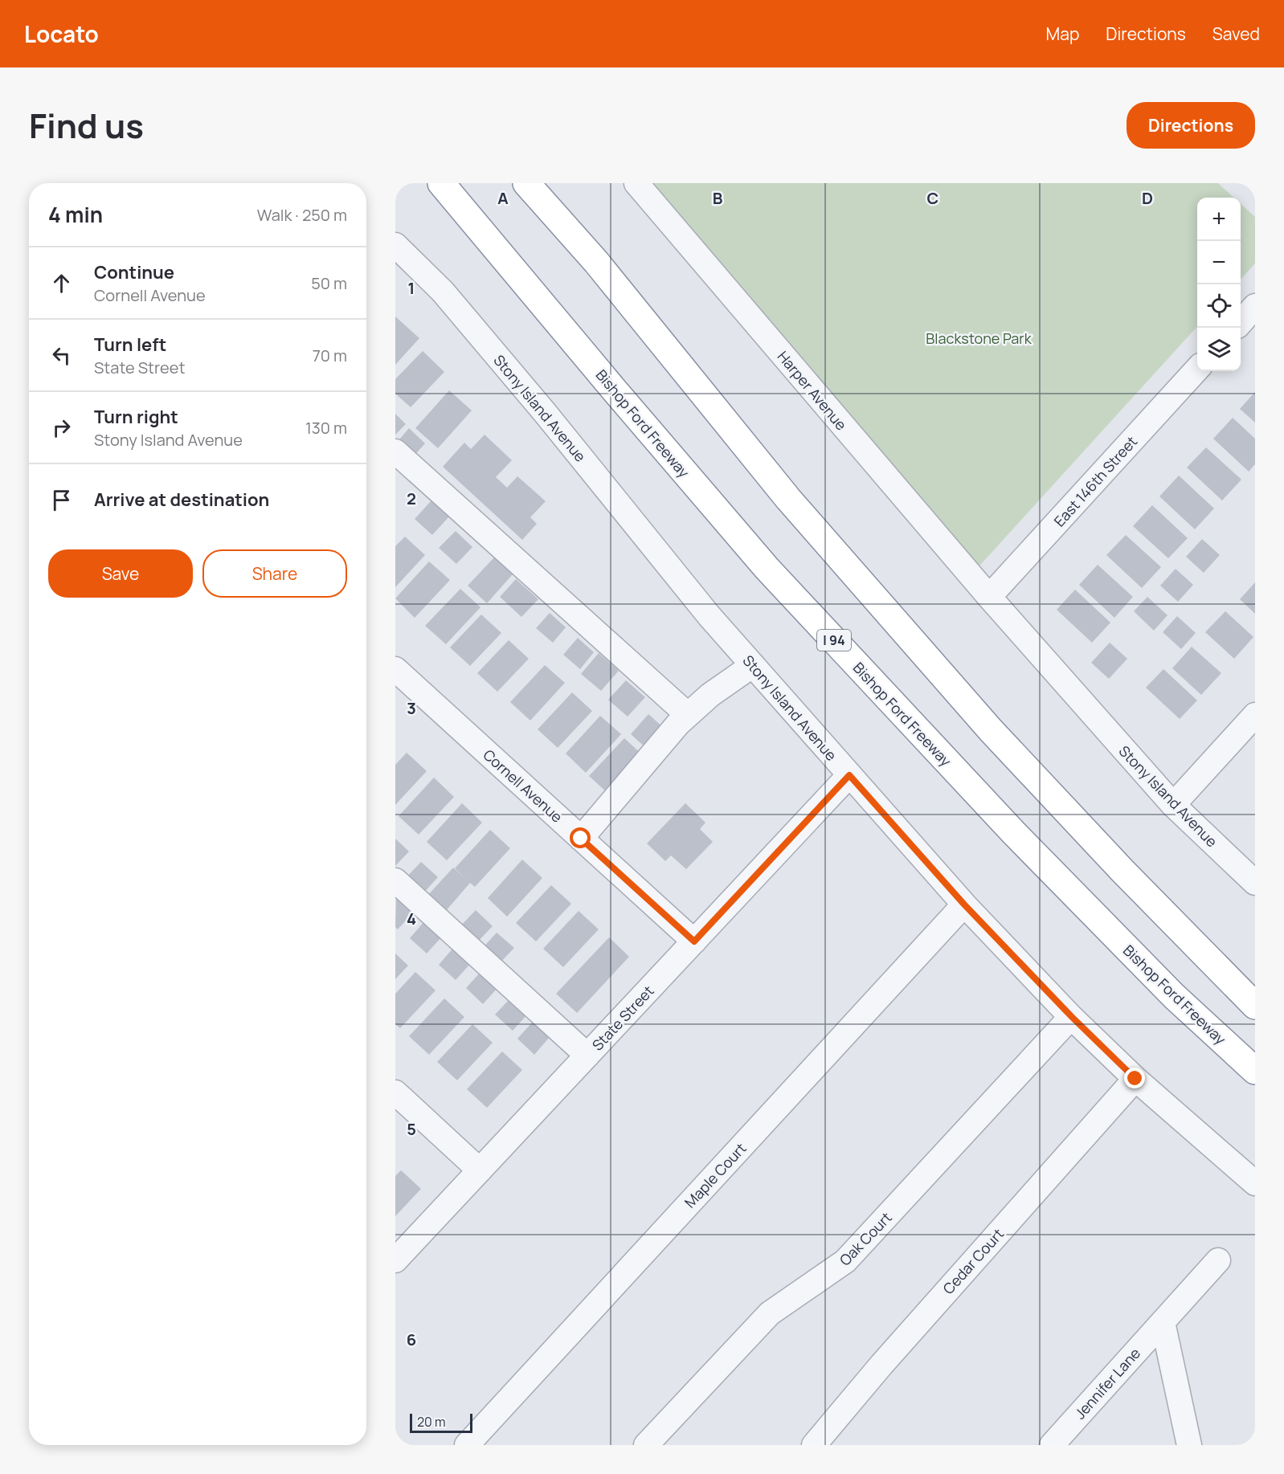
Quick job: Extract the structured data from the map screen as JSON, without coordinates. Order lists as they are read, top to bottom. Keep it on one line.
{"streets":{"highway":["Bishop Ford Freeway","I 94"],"street":["Harper Avenue","Stony Island Avenue","East 146th Street","Cornell Avenue","State Street","Maple Court","Oak Court","Cedar Court","Jennifer Lane"]},"crossings":[["Harper Avenue","Stony Island Avenue"],["Harper Avenue","East 146th Street"],["Stony Island Avenue","East 146th Street"],["Stony Island Avenue","State Street"],["Stony Island Avenue","Maple Court"],["Stony Island Avenue","Oak Court"],["Stony Island Avenue","Cedar Court"],["Cornell Avenue","State Street"]],"parks":["Blackstone Park"],"scale_bar":"20 m","page":{"header":"Locato","nav":["Map","Directions","Saved"],"title":"Find us","buttons":["Directions",["Save","Share"]],"heading":["4 min","Walk · 250 m"],"map_buttons":["+","−"],"list":[["Continue","Cornell Avenue","50 m"],["Turn left","State Street","70 m"],["Turn right","Stony Island Avenue","130 m"],"Arrive at destination"],"scale":"20 m"},"grid":{"columns":["A","B","C","D"],"rows":["1","2","3","4","5","6"]}}
